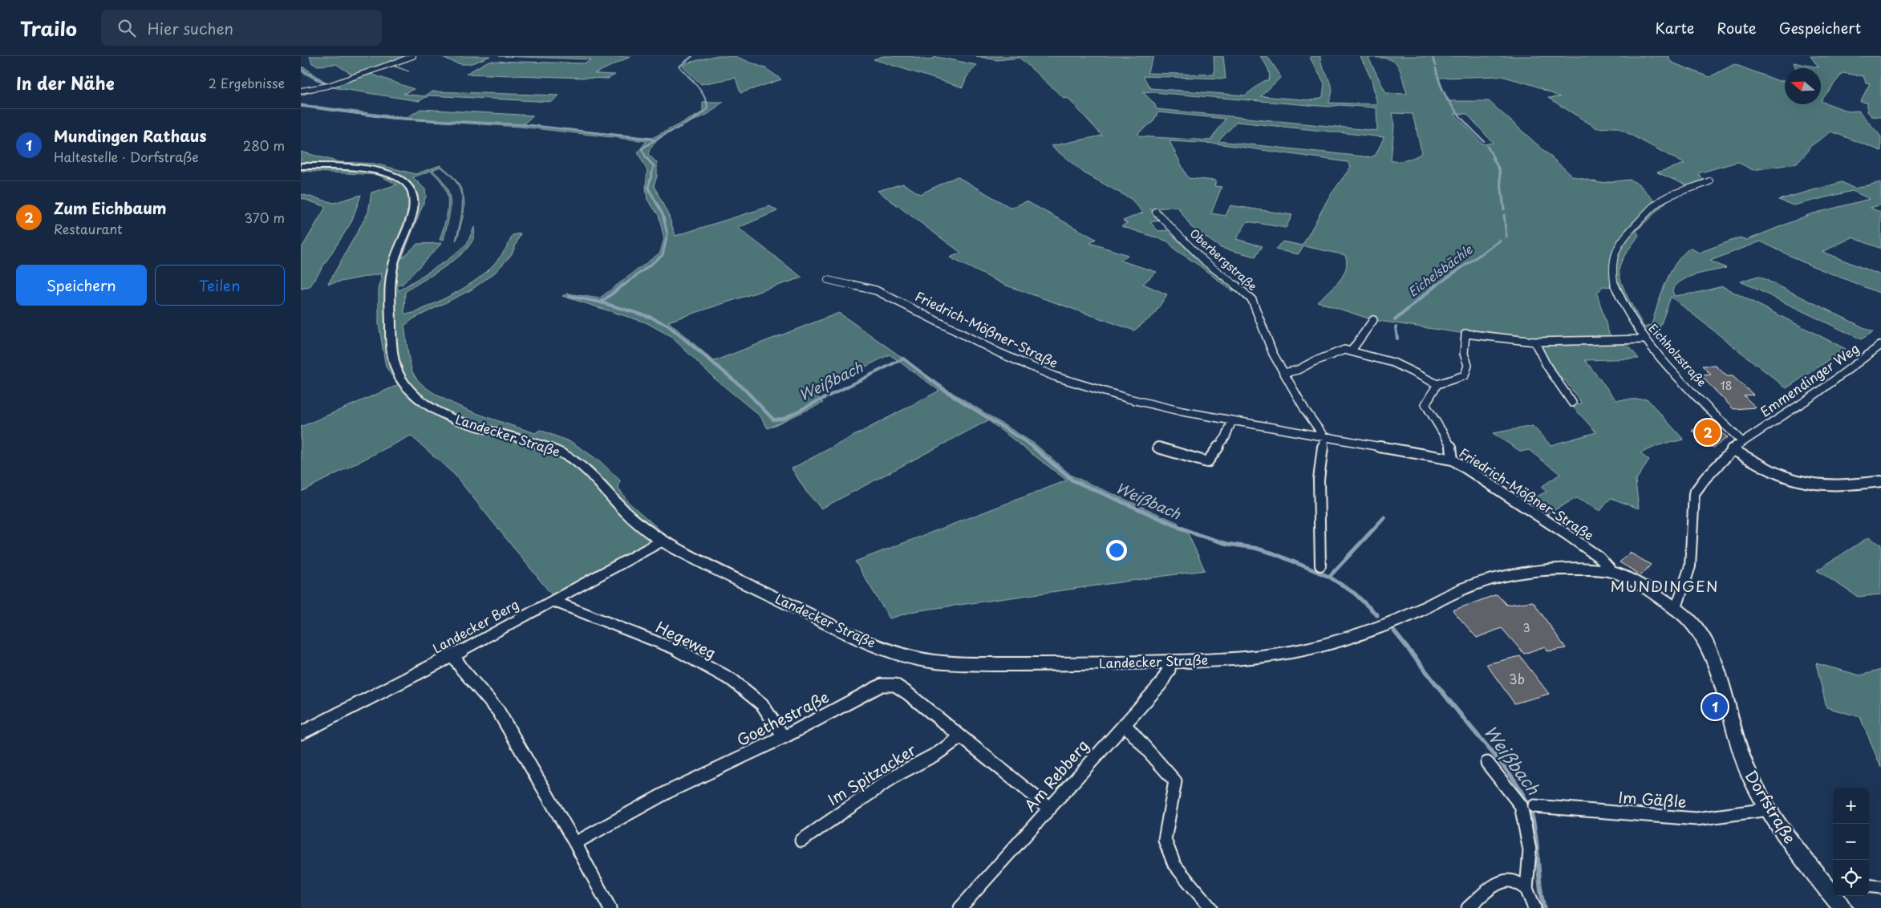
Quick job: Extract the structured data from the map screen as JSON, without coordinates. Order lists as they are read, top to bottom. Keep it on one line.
{"streets":{"street":["Oberbergstraße","Friedrich-Mößner-Straße","Eichholzstraße","Emmendinger Weg","Landecker Straße","Landecker Berg","Hegeweg","Goethestraße","Im Spitzacker","Am Rebberg","Im Gäßle","Dorfstraße"]},"crossings":[["Oberbergstraße","Friedrich-Mößner-Straße"],["Friedrich-Mößner-Straße","Landecker Straße"],["Friedrich-Mößner-Straße","Dorfstraße"],["Eichholzstraße","Emmendinger Weg"],["Landecker Straße","Landecker Berg"],["Landecker Straße","Am Rebberg"],["Landecker Straße","Dorfstraße"],["Landecker Berg","Hegeweg"],["Hegeweg","Goethestraße"],["Goethestraße","Im Spitzacker"],["Goethestraße","Am Rebberg"],["Im Gäßle","Dorfstraße"]],"districts":["MUNDINGEN"],"water":["Eichelsbächle","Weißbach"],"house_numbers":["18","3","3b"],"north":"left","page":{"header":"Trailo","search":"Hier suchen","nav":["Karte","Route","Gespeichert"],"heading":["In der Nähe","2 Ergebnisse"],"list":[{"mark":"1","name":"Mundingen Rathaus","note":"Haltestelle · Dorfstraße","value":"280 m"},{"mark":"2","name":"Zum Eichbaum","note":"Restaurant","value":"370 m"}],"buttons":["Speichern","Teilen"],"pins":["2","1"],"map_buttons":["+","−"]}}
